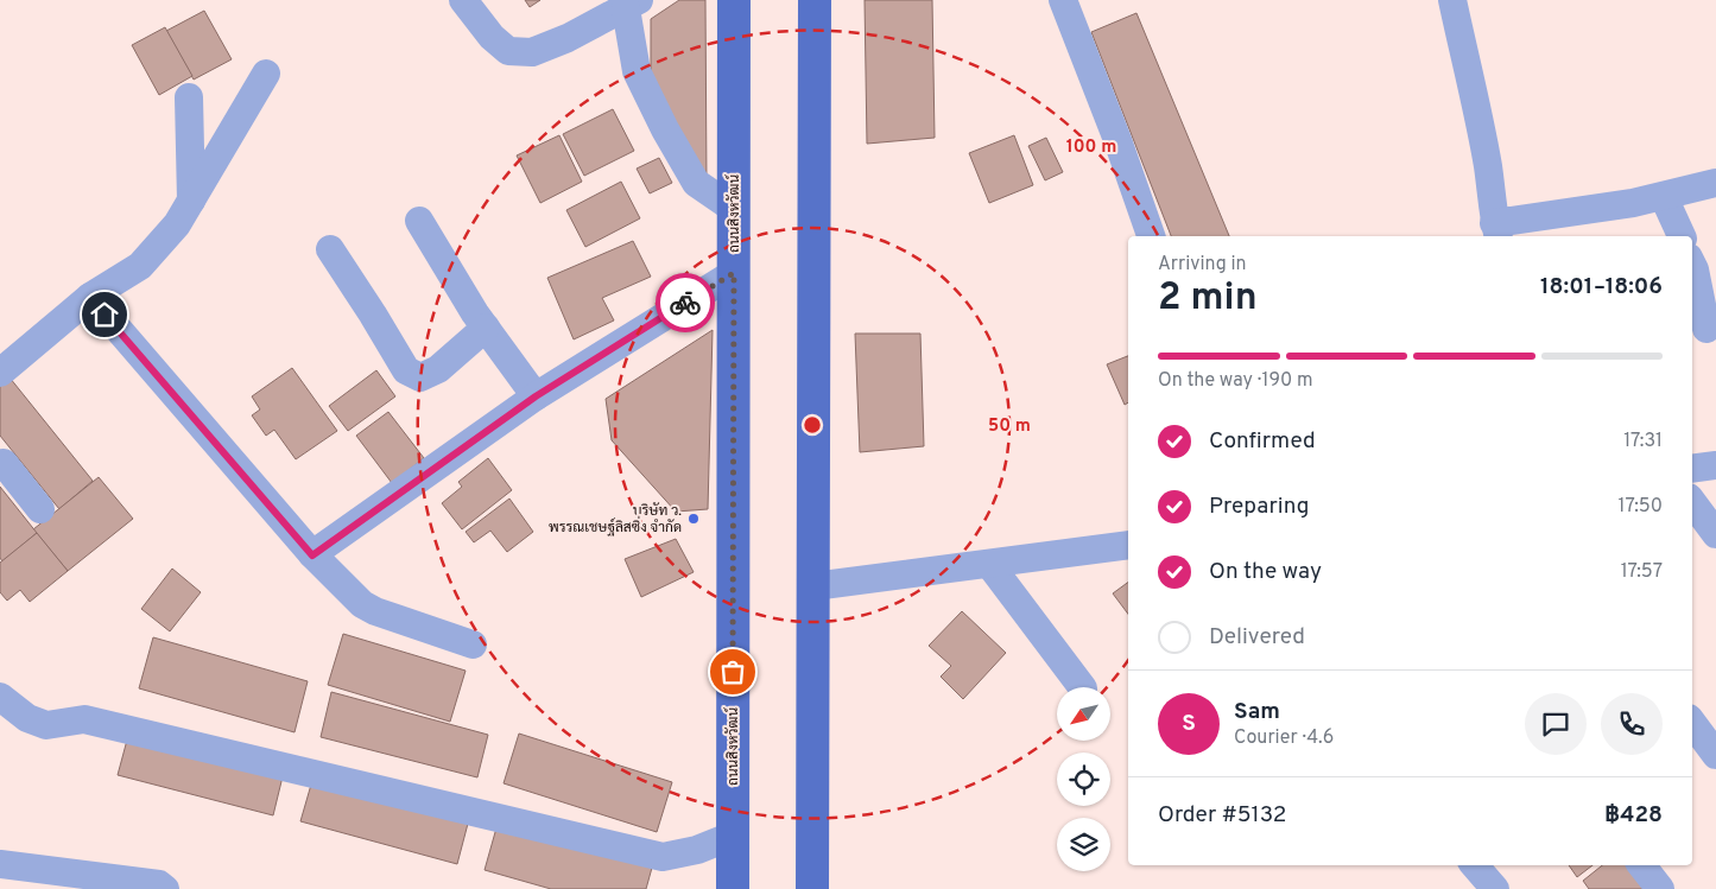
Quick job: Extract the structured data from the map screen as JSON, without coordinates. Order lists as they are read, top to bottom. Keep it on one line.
{"streets":{"main road":["ถนนสิงหวัฒน์"]},"places":["บริษัท ว. พรรณเชษฐ์ลิสซิ่ง จำกัด"],"north":"bottom left","page":{"heading":["2 min","Arriving in","18:01–18:06"],"panel":["Sam","Courier · 4.6","Order #5132","฿428"],"bar":"On the way · 190 m","list":[["Confirmed","17:31"],["Preparing","17:50"],["On the way","17:57"],"Delivered"],"round":"S"},"rings":["100 m","50 m"]}
